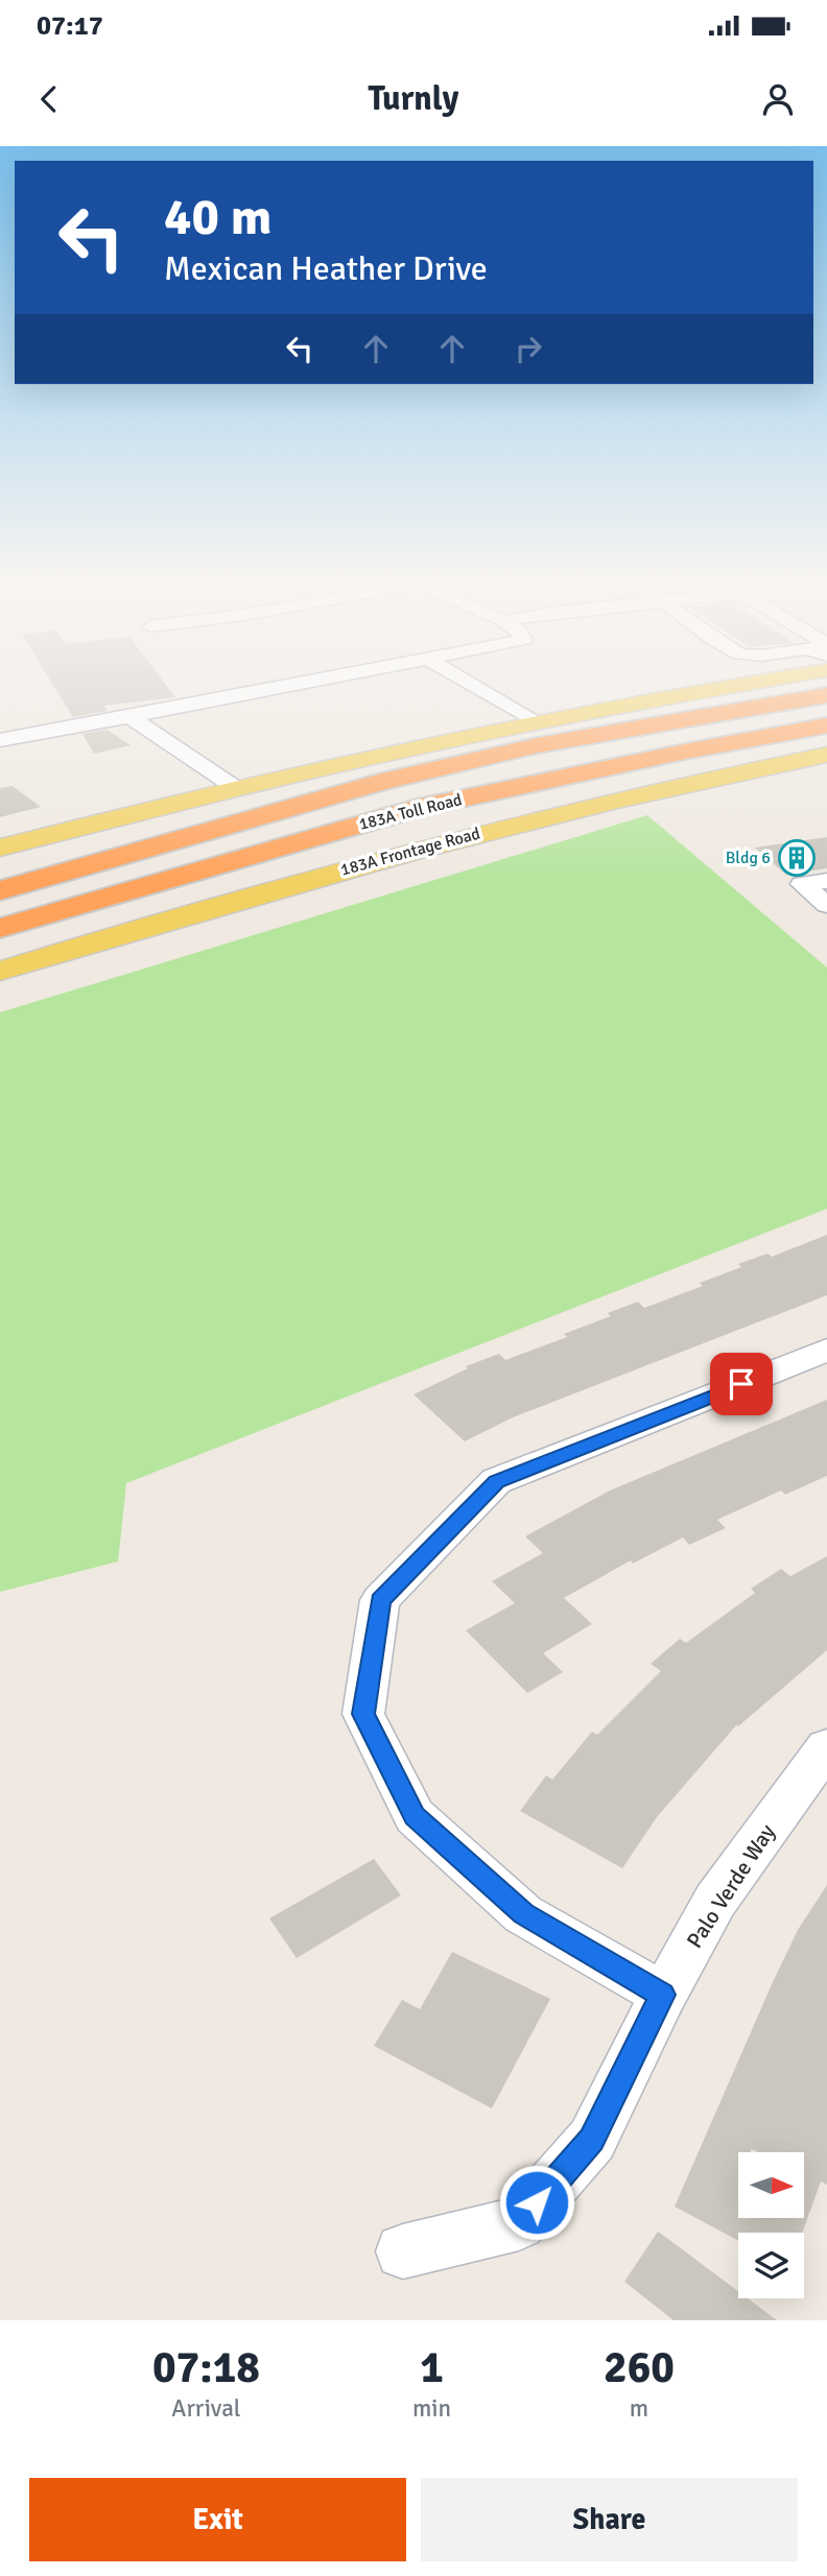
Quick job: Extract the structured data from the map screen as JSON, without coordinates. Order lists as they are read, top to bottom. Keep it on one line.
{"streets":{"highway":["183A Toll Road"],"main road":["183A Frontage Road"],"street":["Palo Verde Way"]},"places":{"building":["Bldg 6"]},"north":"right","page":{"status":"07:17","header":"Turnly","turn":["40 m","Mexican Heather Drive"],"eta":["07:18","Arrival","1","min","260","m"],"buttons":["Exit","Share"]}}
